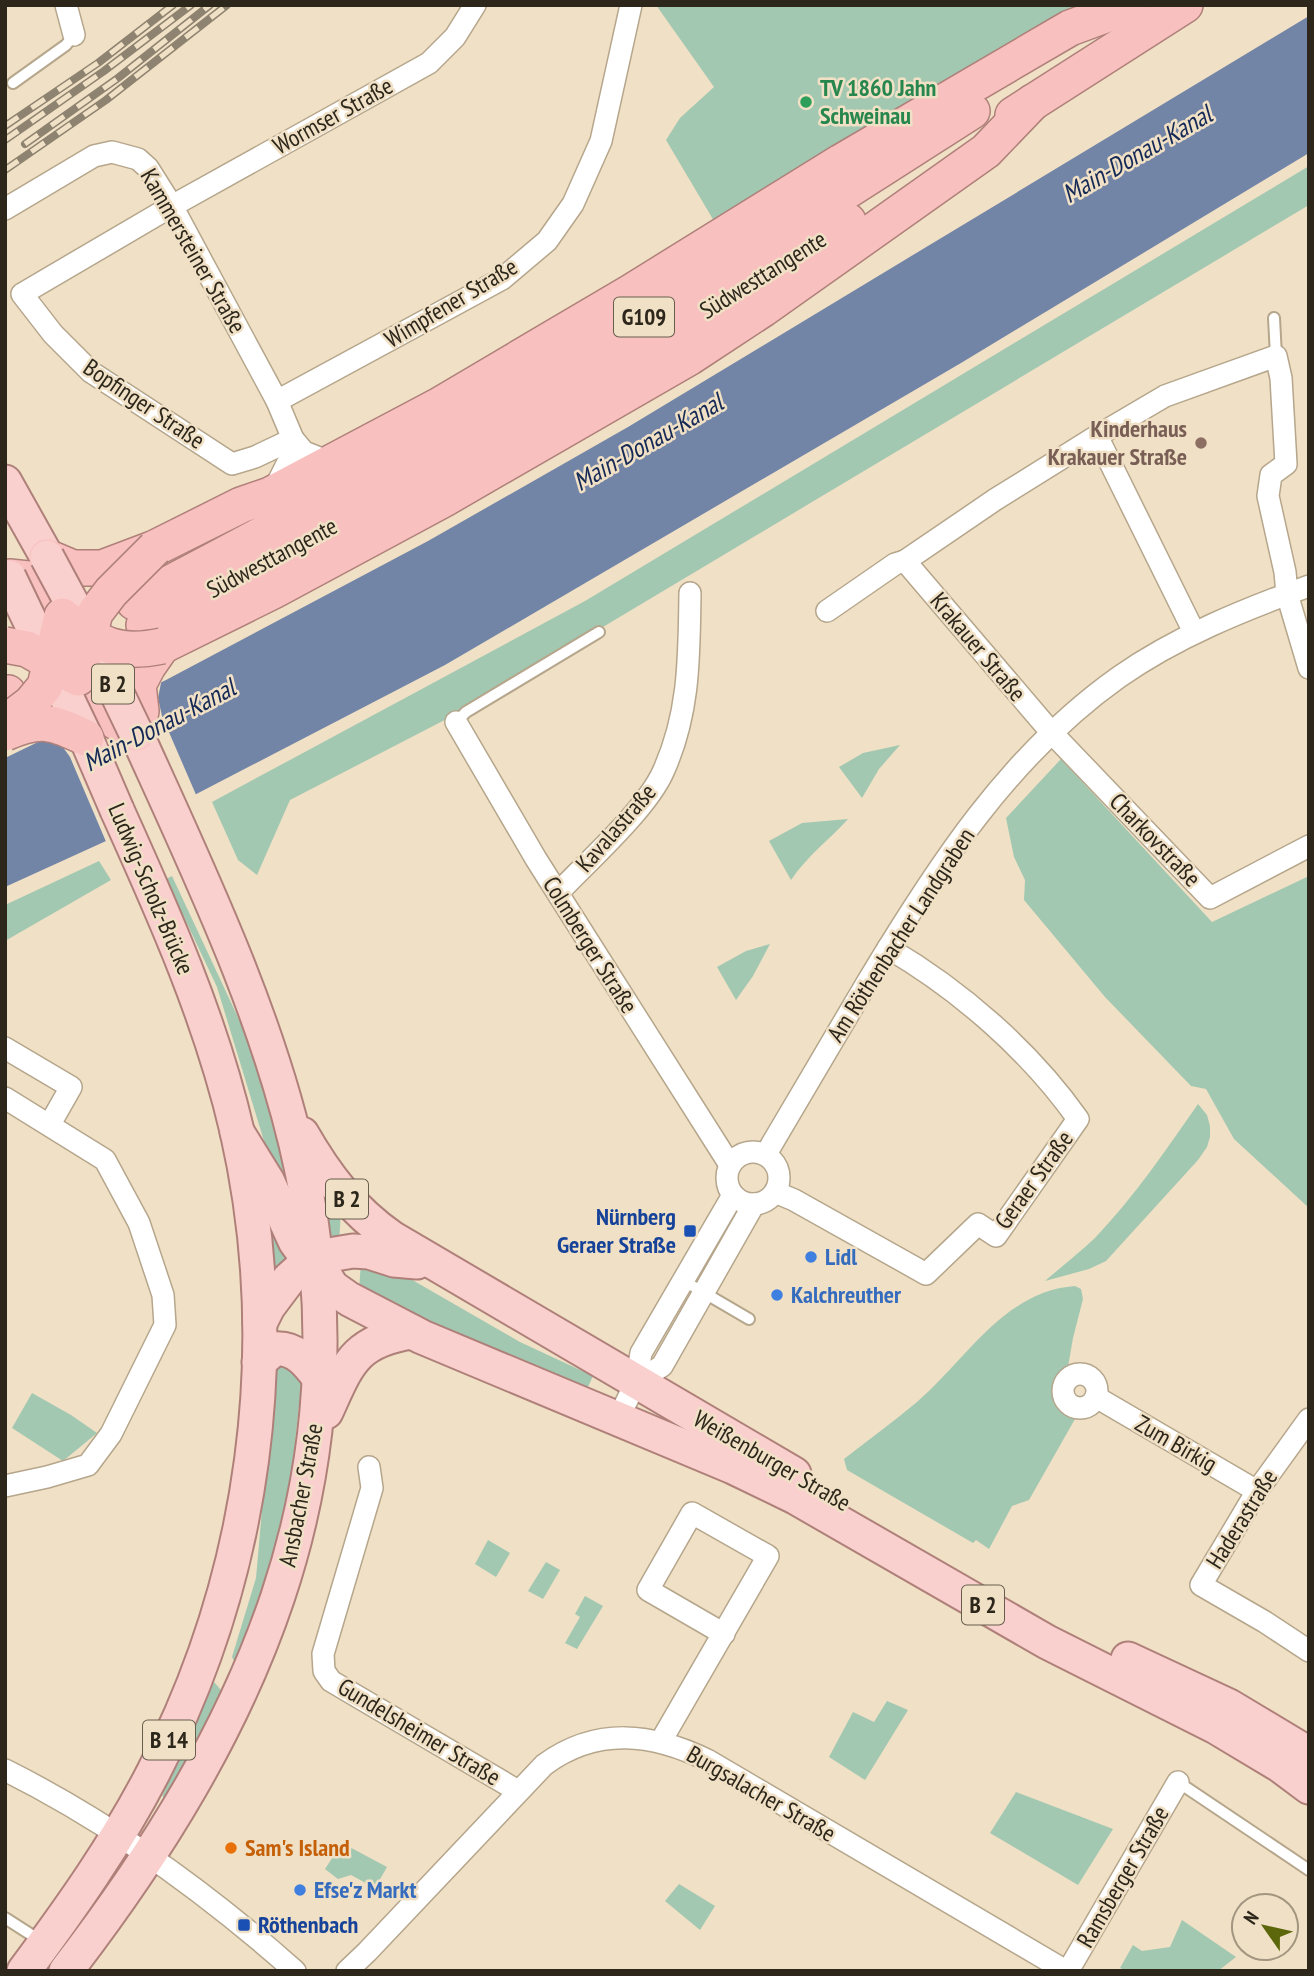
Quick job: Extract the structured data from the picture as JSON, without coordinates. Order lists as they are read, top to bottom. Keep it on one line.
{"streets":{"highway":["Südwesttangente","G109"],"main road":["B 2","Ludwig-Scholz-Brücke","Weißenburger Straße","Ansbacher Straße","B 14"],"street":["Wormser Straße","Kammersteiner Straße","Wimpfener Straße","Bopfinger Straße","Krakauer Straße","Kavalastraße","Charkovstraße","Am Röthenbacher Landgraben","Colmberger Straße","Geraer Straße","Zum Birkig","Haderastraße","Gundelsheimer Straße","Burgsalacher Straße","Ramsberger Straße"]},"crossings":[["Wormser Straße","Kammersteiner Straße"],["Wormser Straße","Bopfinger Straße"],["Kammersteiner Straße","Wimpfener Straße"],["Kammersteiner Straße","Bopfinger Straße"],["Krakauer Straße","Charkovstraße"],["Krakauer Straße","Am Röthenbacher Landgraben"],["B 2","Ludwig-Scholz-Brücke"],["B 2","Weißenburger Straße"],["B 2","Ansbacher Straße"],["Kavalastraße","Colmberger Straße"],["Charkovstraße","Am Röthenbacher Landgraben"],["Ludwig-Scholz-Brücke","Weißenburger Straße"],["Ludwig-Scholz-Brücke","Ansbacher Straße"],["Am Röthenbacher Landgraben","Colmberger Straße"],["Am Röthenbacher Landgraben","Geraer Straße"],["Colmberger Straße","Geraer Straße"],["Zum Birkig","Haderastraße"],["Weißenburger Straße","Ansbacher Straße"],["Gundelsheimer Straße","Burgsalacher Straße"],["Burgsalacher Straße","Ramsberger Straße"]],"water":["Main-Donau-Kanal"],"places":{"other":["TV 1860 Jahn Schweinau","Kinderhaus Krakauer Straße","Lidl","Kalchreuther","Sam's Island","Efse'z Markt"],"transit":["Nürnberg Geraer Straße","Röthenbach"]},"north":"top left"}
